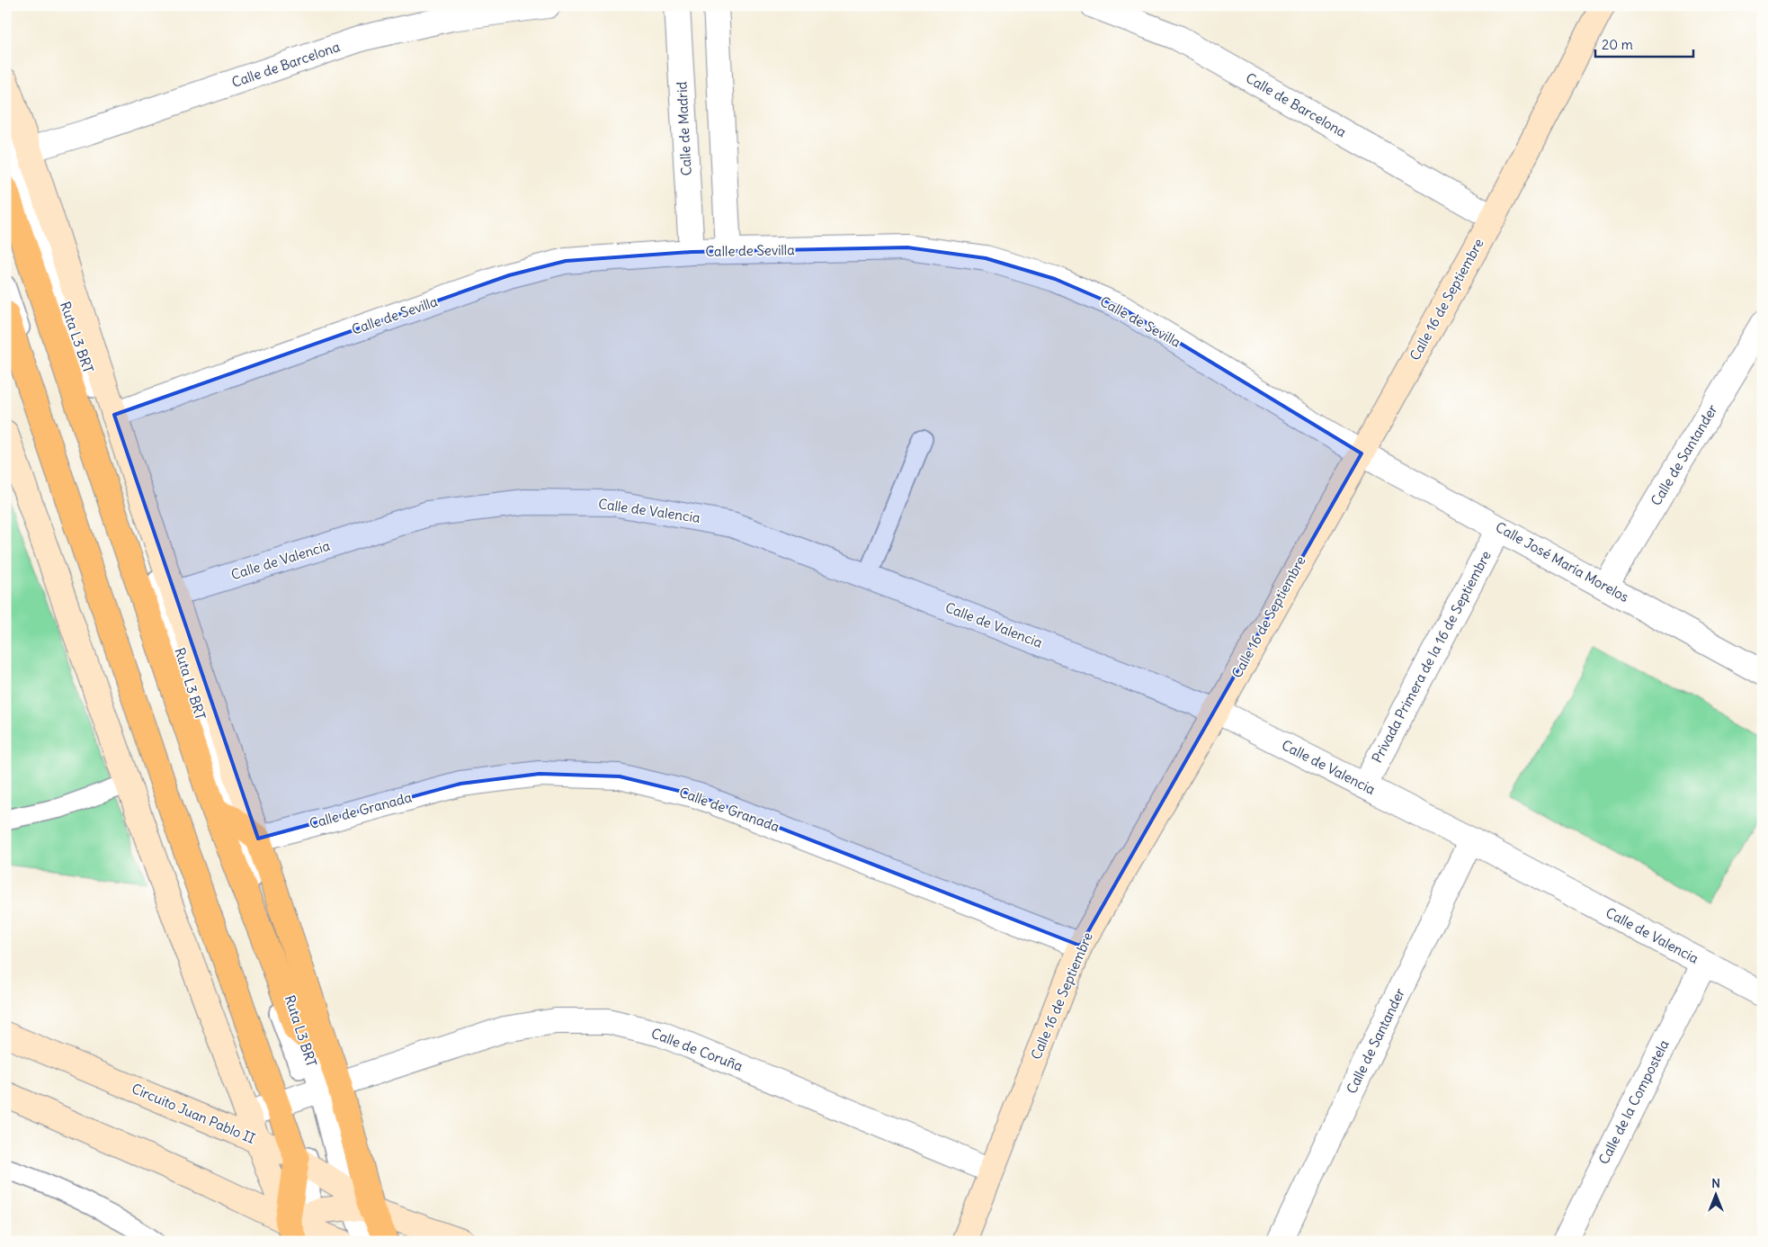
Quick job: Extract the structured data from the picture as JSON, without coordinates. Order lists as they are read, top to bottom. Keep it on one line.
{"streets":{"main road":["Calle 16 de Septiembre","Circuito Juan Pablo II"],"street":["Calle de Barcelona","Calle de Madrid","Calle de Sevilla","Calle de Santander","Calle de Valencia","Calle José María Morelos","Privada Primera de la 16 de Septiembre","Calle de Granada","Calle de Coruña","Calle de la Compostela"],"lane":["Ruta L3 BRT"]},"crossings":[["Calle de Barcelona","Calle 16 de Septiembre"],["Calle de Madrid","Calle de Sevilla"],["Calle de Sevilla","Calle 16 de Septiembre"],["Calle de Sevilla","Calle José María Morelos"],["Calle 16 de Septiembre","Calle de Valencia"],["Calle 16 de Septiembre","Calle José María Morelos"],["Calle 16 de Septiembre","Calle de Granada"],["Calle 16 de Septiembre","Calle de Coruña"],["Ruta L3 BRT","Calle de Coruña"],["Ruta L3 BRT","Circuito Juan Pablo II"],["Calle de Santander","Calle de Valencia"],["Calle de Santander","Calle José María Morelos"],["Calle de Valencia","Privada Primera de la 16 de Septiembre"],["Calle de Valencia","Calle de la Compostela"],["Calle José María Morelos","Privada Primera de la 16 de Septiembre"]],"scale_bar":"20 m","north":"top"}
